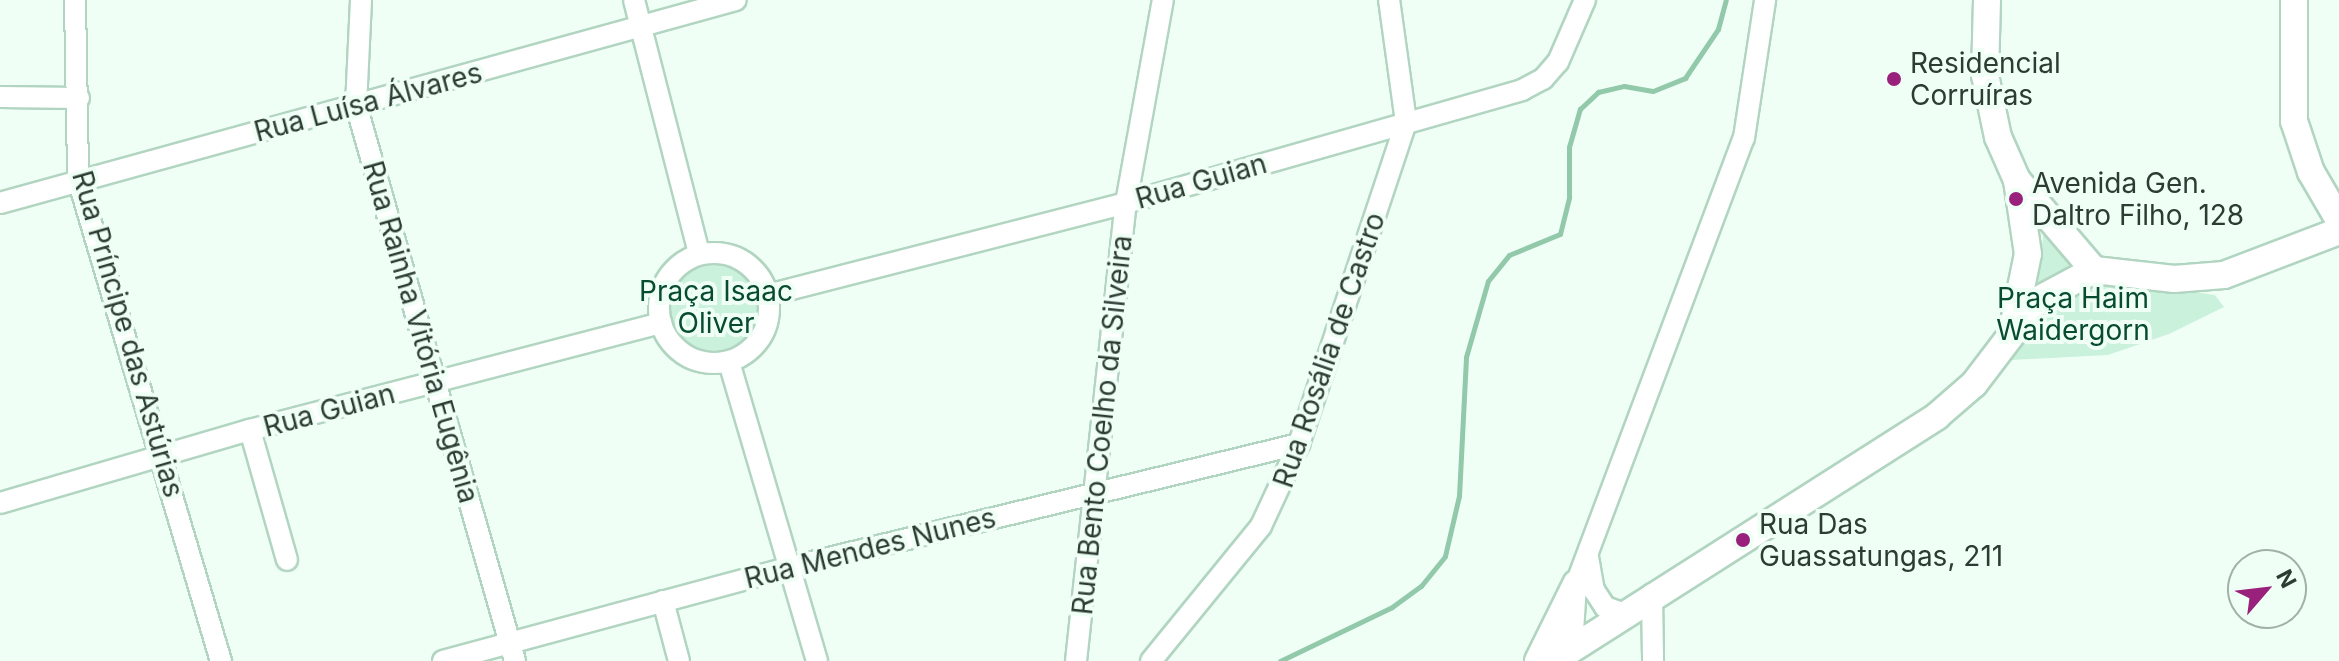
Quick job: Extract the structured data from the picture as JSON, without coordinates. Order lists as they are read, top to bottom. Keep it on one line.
{"streets":{"street":["Rua Luísa Álvares","Rua Guian","Rua Rainha Vitória Eugênia","Rua Príncipe das Astúrias","Rua Rosália de Castro","Rua Bento Coelho da Silveira","Rua Mendes Nunes"]},"crossings":[["Rua Luísa Álvares","Rua Rainha Vitória Eugênia"],["Rua Luísa Álvares","Rua Príncipe das Astúrias"],["Rua Guian","Rua Rainha Vitória Eugênia"],["Rua Guian","Rua Príncipe das Astúrias"],["Rua Guian","Rua Rosália de Castro"],["Rua Guian","Rua Bento Coelho da Silveira"],["Rua Rainha Vitória Eugênia","Rua Mendes Nunes"],["Rua Rosália de Castro","Rua Mendes Nunes"],["Rua Bento Coelho da Silveira","Rua Mendes Nunes"]],"parks":["Praça Isaac Oliver","Praça Haim Waidergorn"],"places":["Residencial Corruíras","Avenida Gen. Daltro Filho, 128","Rua Das Guassatungas, 211"],"north":"top right"}
